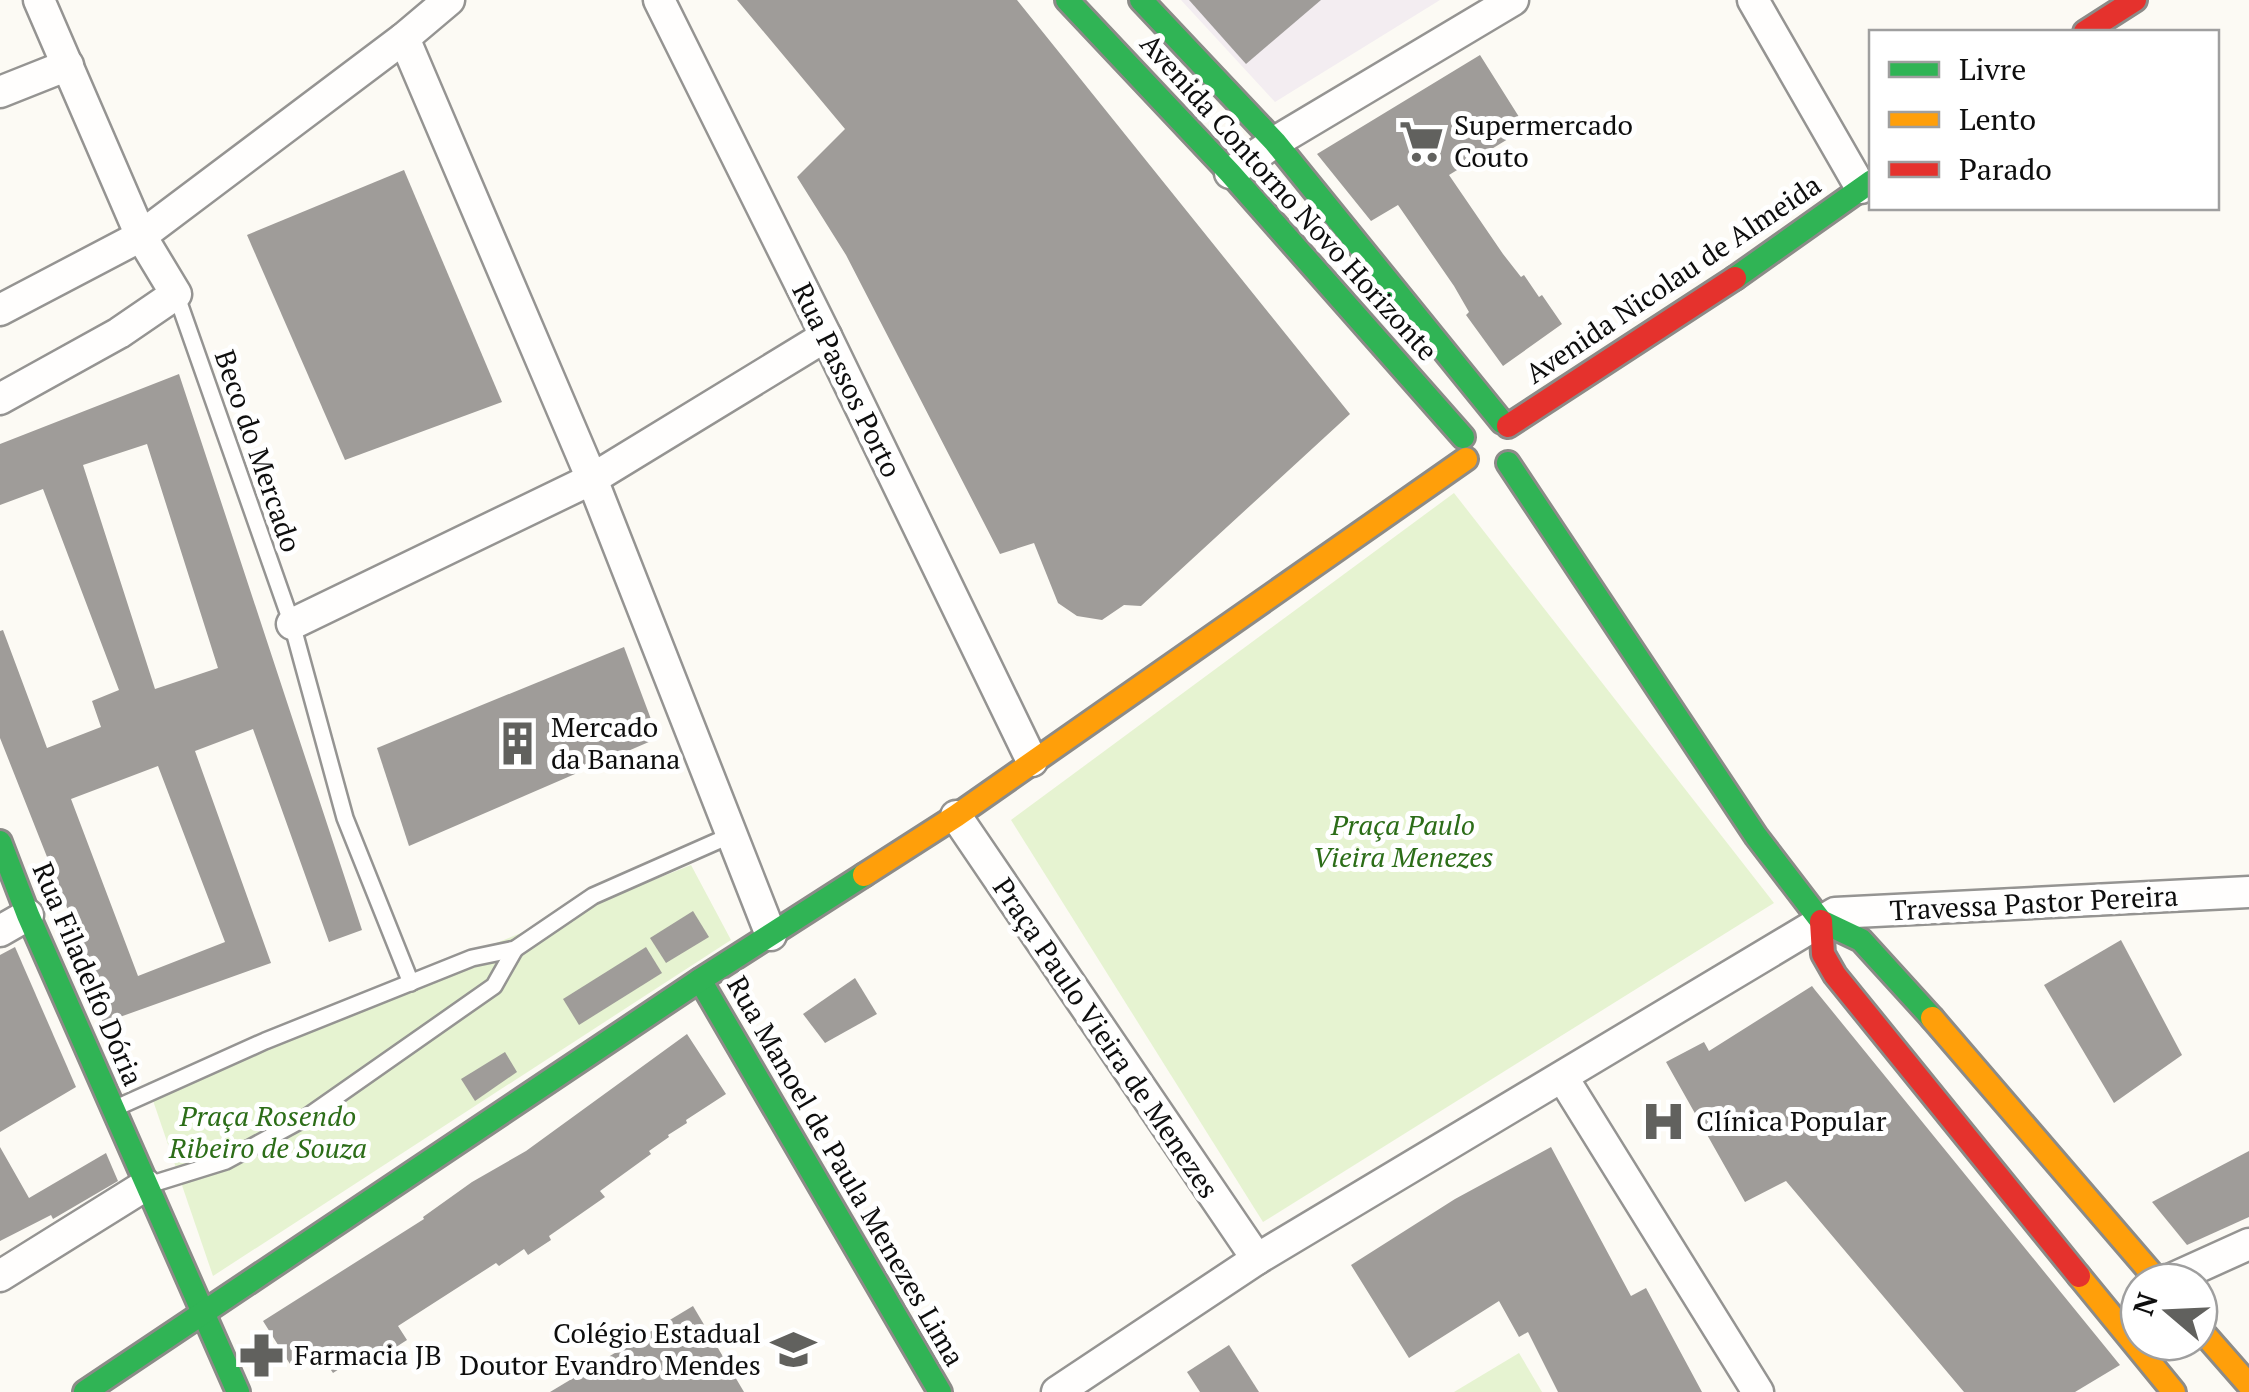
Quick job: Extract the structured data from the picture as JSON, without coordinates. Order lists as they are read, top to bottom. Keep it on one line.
{"streets":{"main road":["Avenida Contorno Novo Horizonte","Avenida Nicolau de Almeida","Rua Filadelfo Dória","Rua Manoel de Paula Menezes Lima"],"street":["Rua Passos Porto","Travessa Pastor Pereira","Praça Paulo Vieira de Menezes"],"lane":["Beco do Mercado"]},"crossings":[["Avenida Contorno Novo Horizonte","Avenida Nicolau de Almeida"]],"parks":["Praça Paulo Vieira Menezes","Praça Rosendo Ribeiro de Souza"],"places":{"supermarket":["Supermercado Couto"],"building":["Mercado da Banana"],"hospital":["Clínica Popular"],"school or university":["Colégio Estadual Doutor Evandro Mendes"],"pharmacy":["Farmacia JB"]},"legend":["Livre","Lento","Parado"],"north":"left"}
